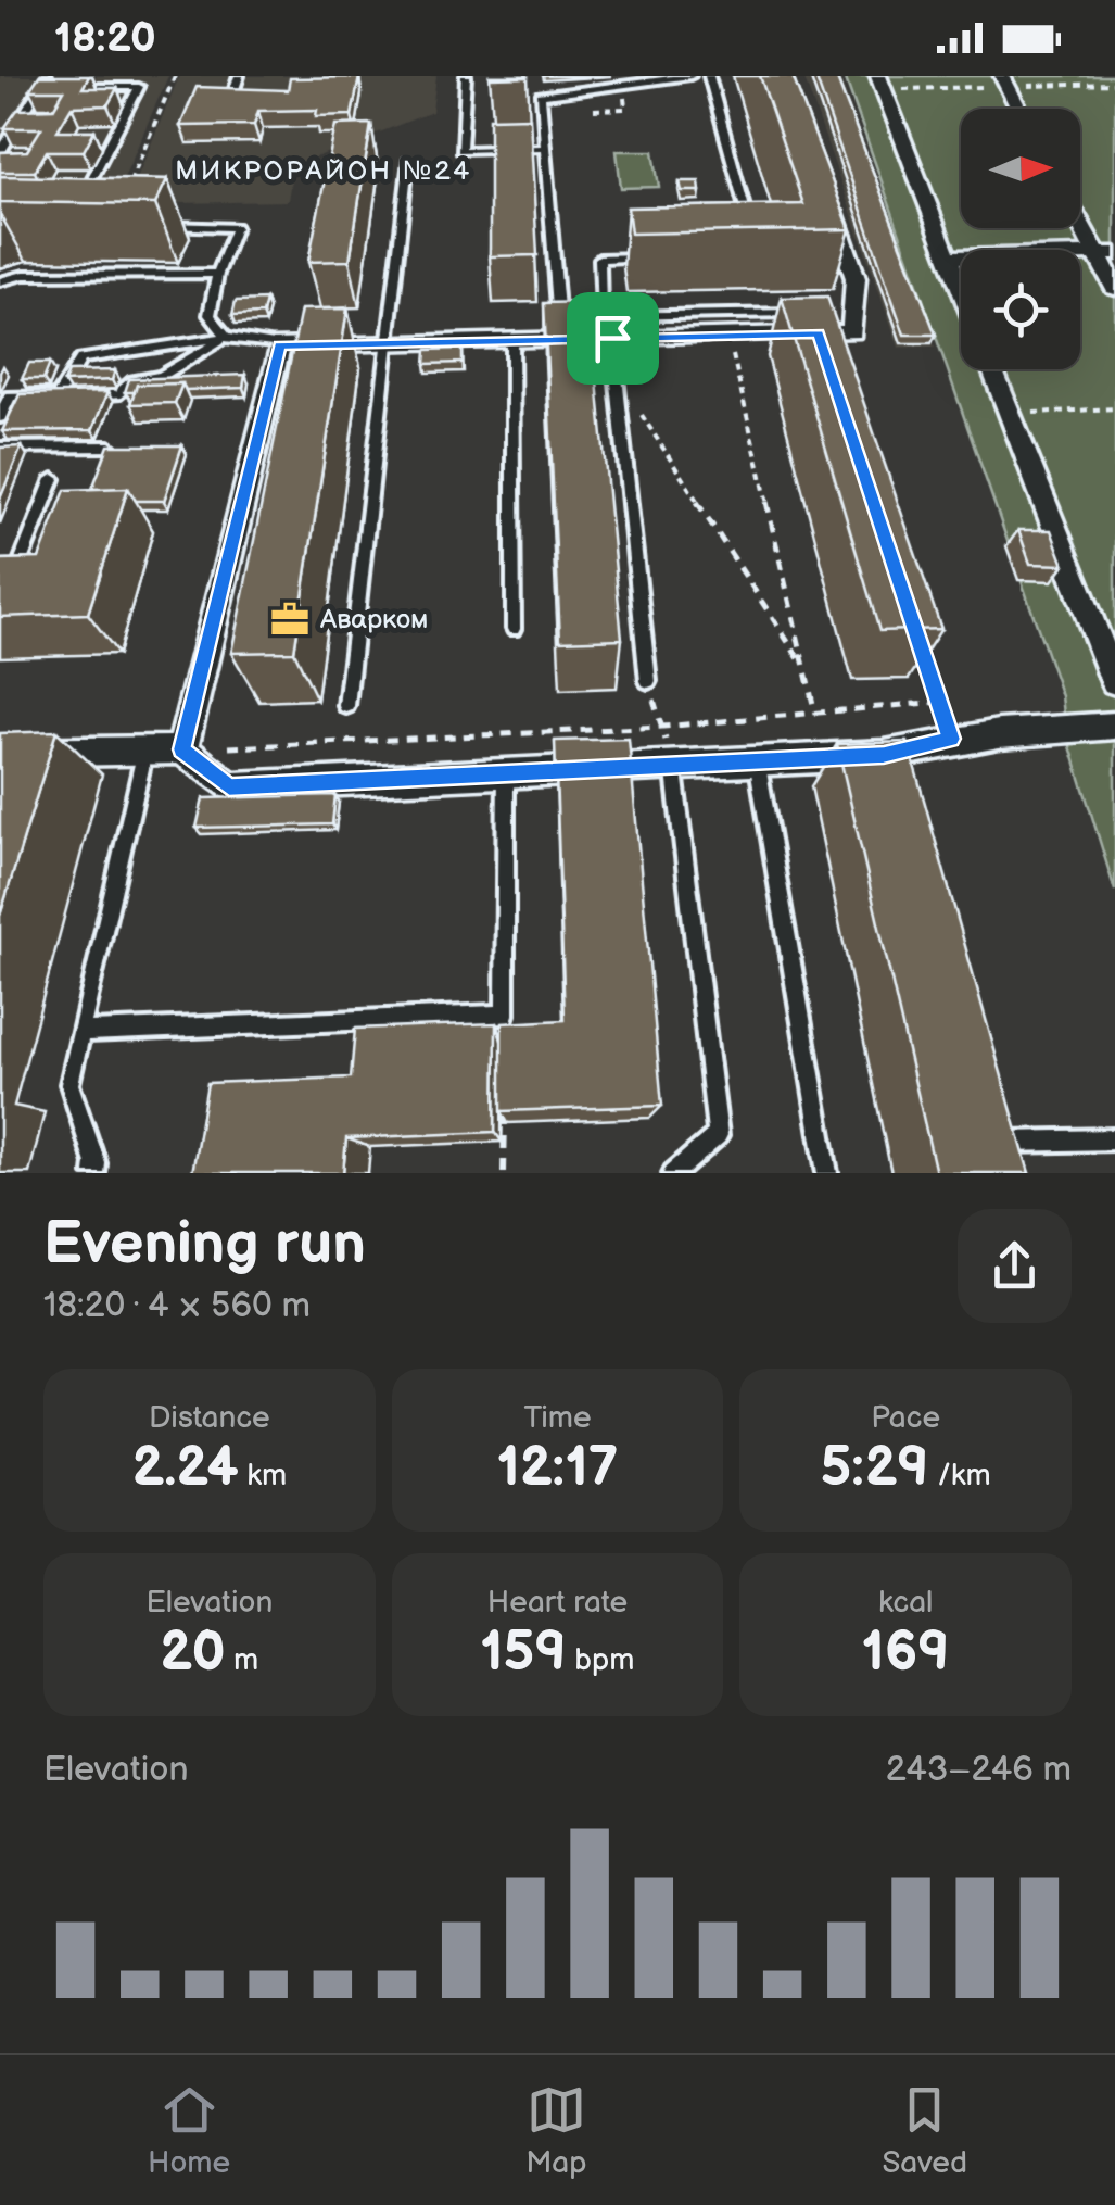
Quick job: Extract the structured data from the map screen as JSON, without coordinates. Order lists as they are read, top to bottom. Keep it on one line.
{"districts":["МИКРОРАЙОН №24"],"places":{"office":["Аварком"]},"north":"right","page":{"status":"18:20","heading":["Evening run","18:20 · 4 × 560 m"],"stats":[["Distance","2.24 km"],["Time","12:17"],["Pace","5:29 /km"],["Elevation","20 m"],["Heart rate","159 bpm"],["kcal","169"]],"chart":["Elevation","243–246 m"],"tabs":["Home","Map","Saved"]}}
